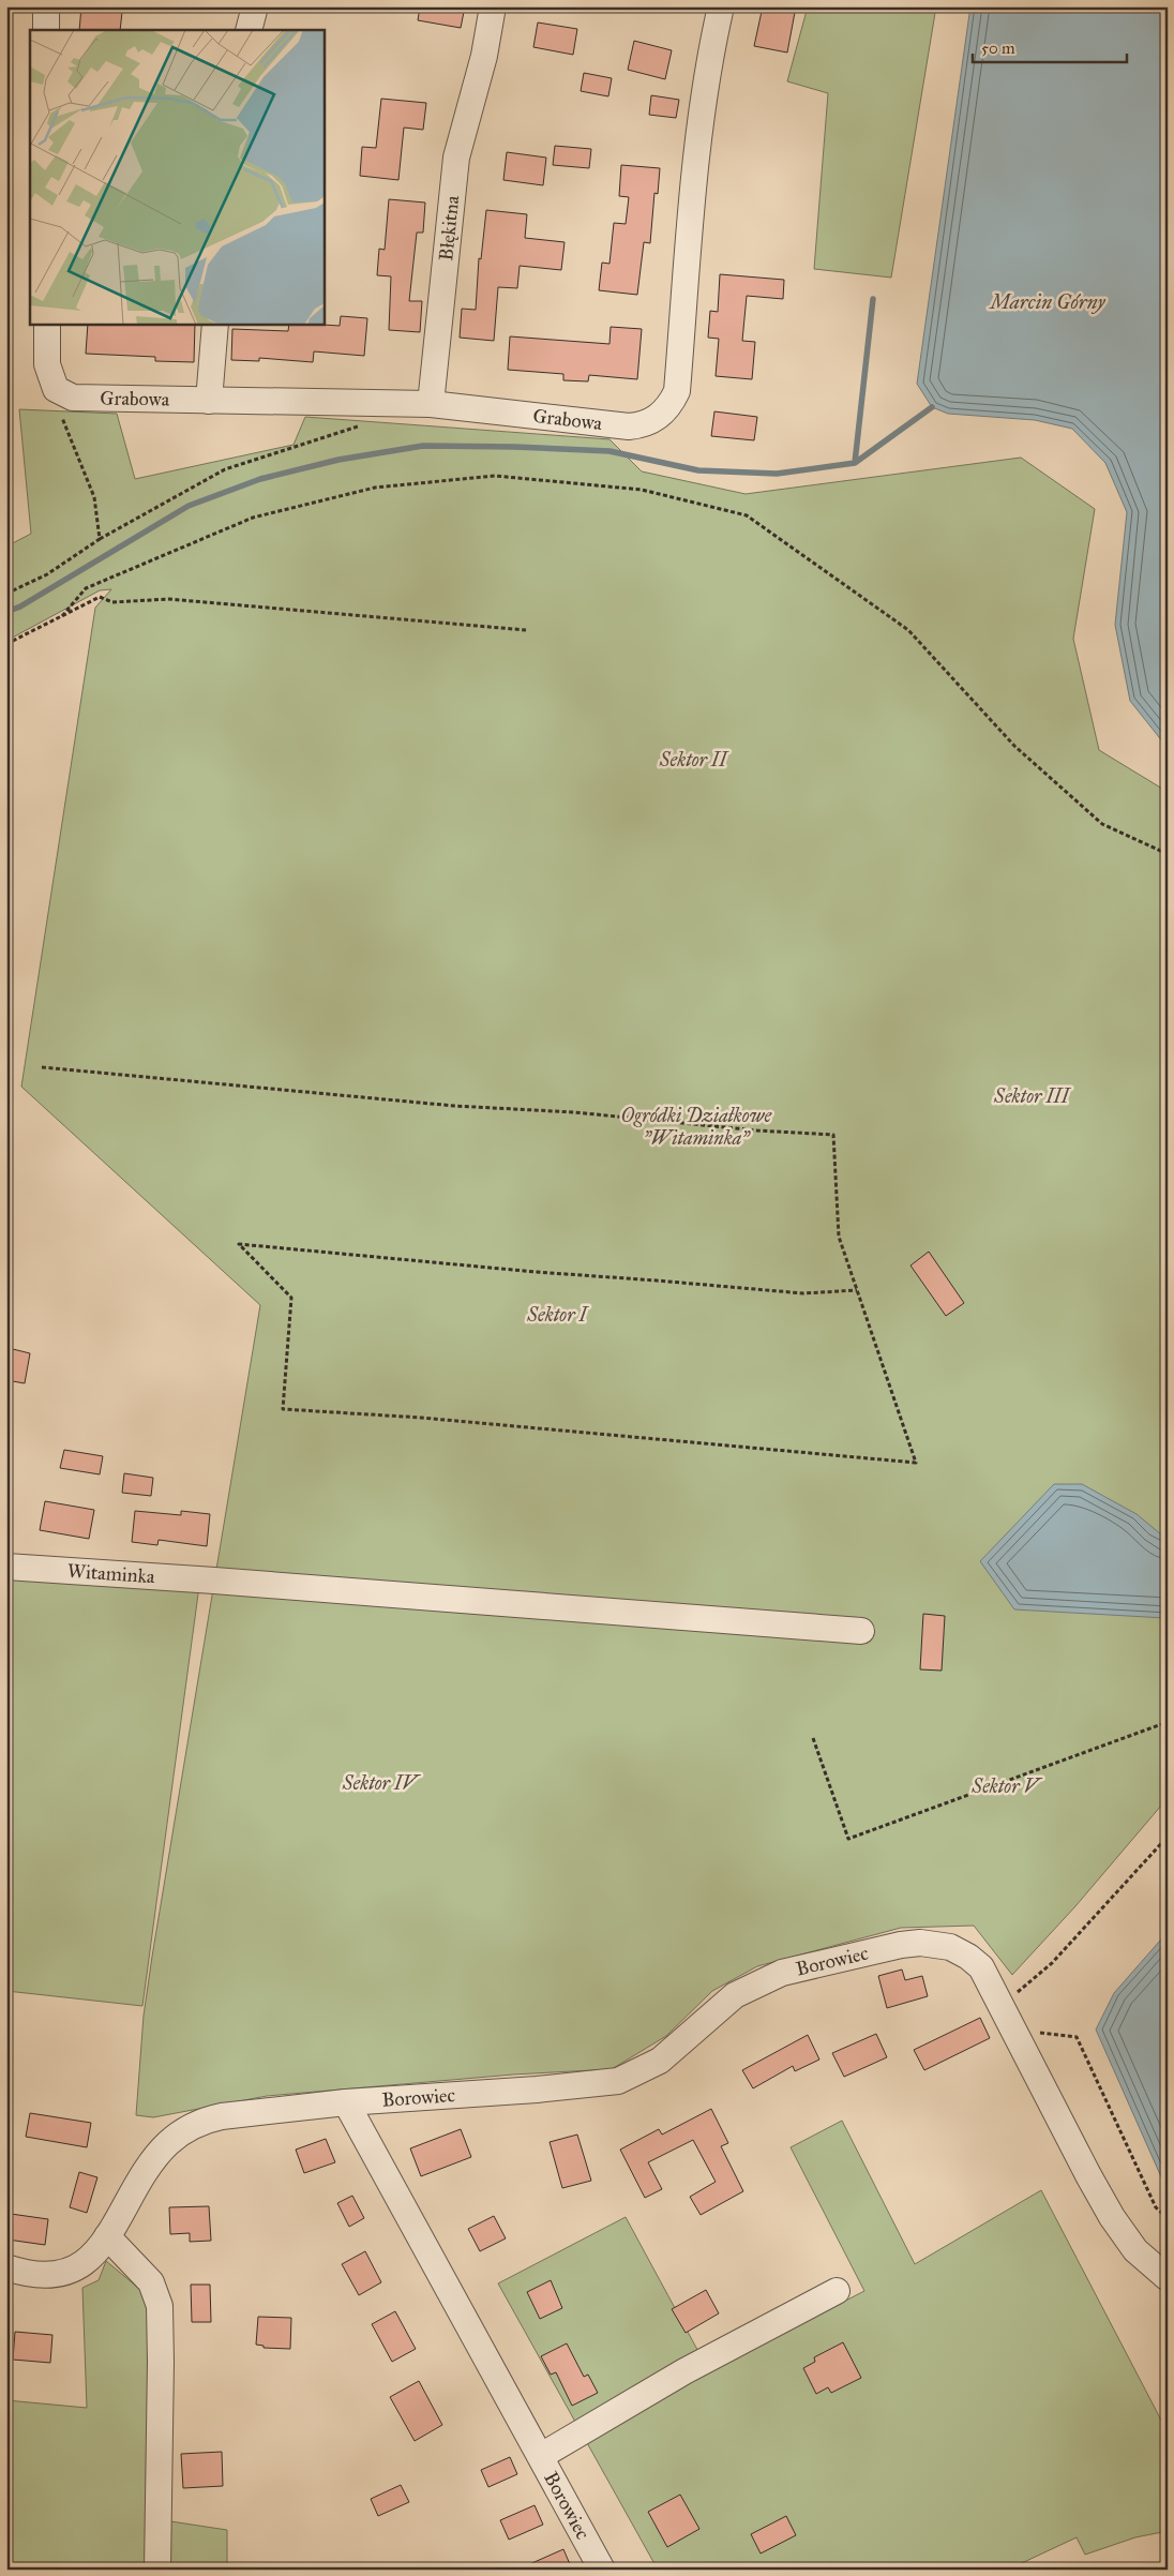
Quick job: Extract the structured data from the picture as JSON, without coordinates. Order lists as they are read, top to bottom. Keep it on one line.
{"streets":{"street":["Błękitna","Grabowa","Witaminka","Borowiec"]},"crossings":[["Błękitna","Grabowa"]],"water":["Marcin Górny"],"parks":["Sektor II","Sektor III","Ogródki Działkowe \"Witaminka\"","Sektor I","Sektor IV","Sektor V"],"scale_bar":"50 m"}
